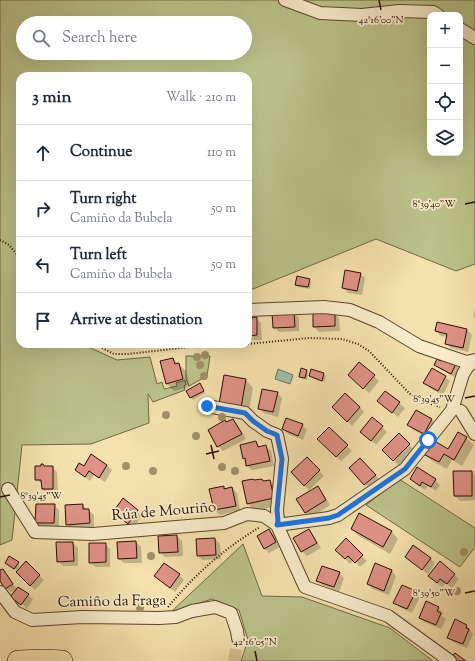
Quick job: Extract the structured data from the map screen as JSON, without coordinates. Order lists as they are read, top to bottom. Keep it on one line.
{"streets":{"street":["Rúa de Mouriño","Camiño da Fraga"]},"page":{"map_buttons":["+","−"],"search":"Search here","heading":["3 min","Walk · 210 m"],"list":[["Continue","110 m"],["Turn right","Camiño da Bubela","50 m"],["Turn left","Camiño da Bubela","50 m"],"Arrive at destination"]},"coordinates":["42°16'00\"N","8°39'40\"W","8°39'45\"W","8°39'50\"W","42°16'05\"N"]}
